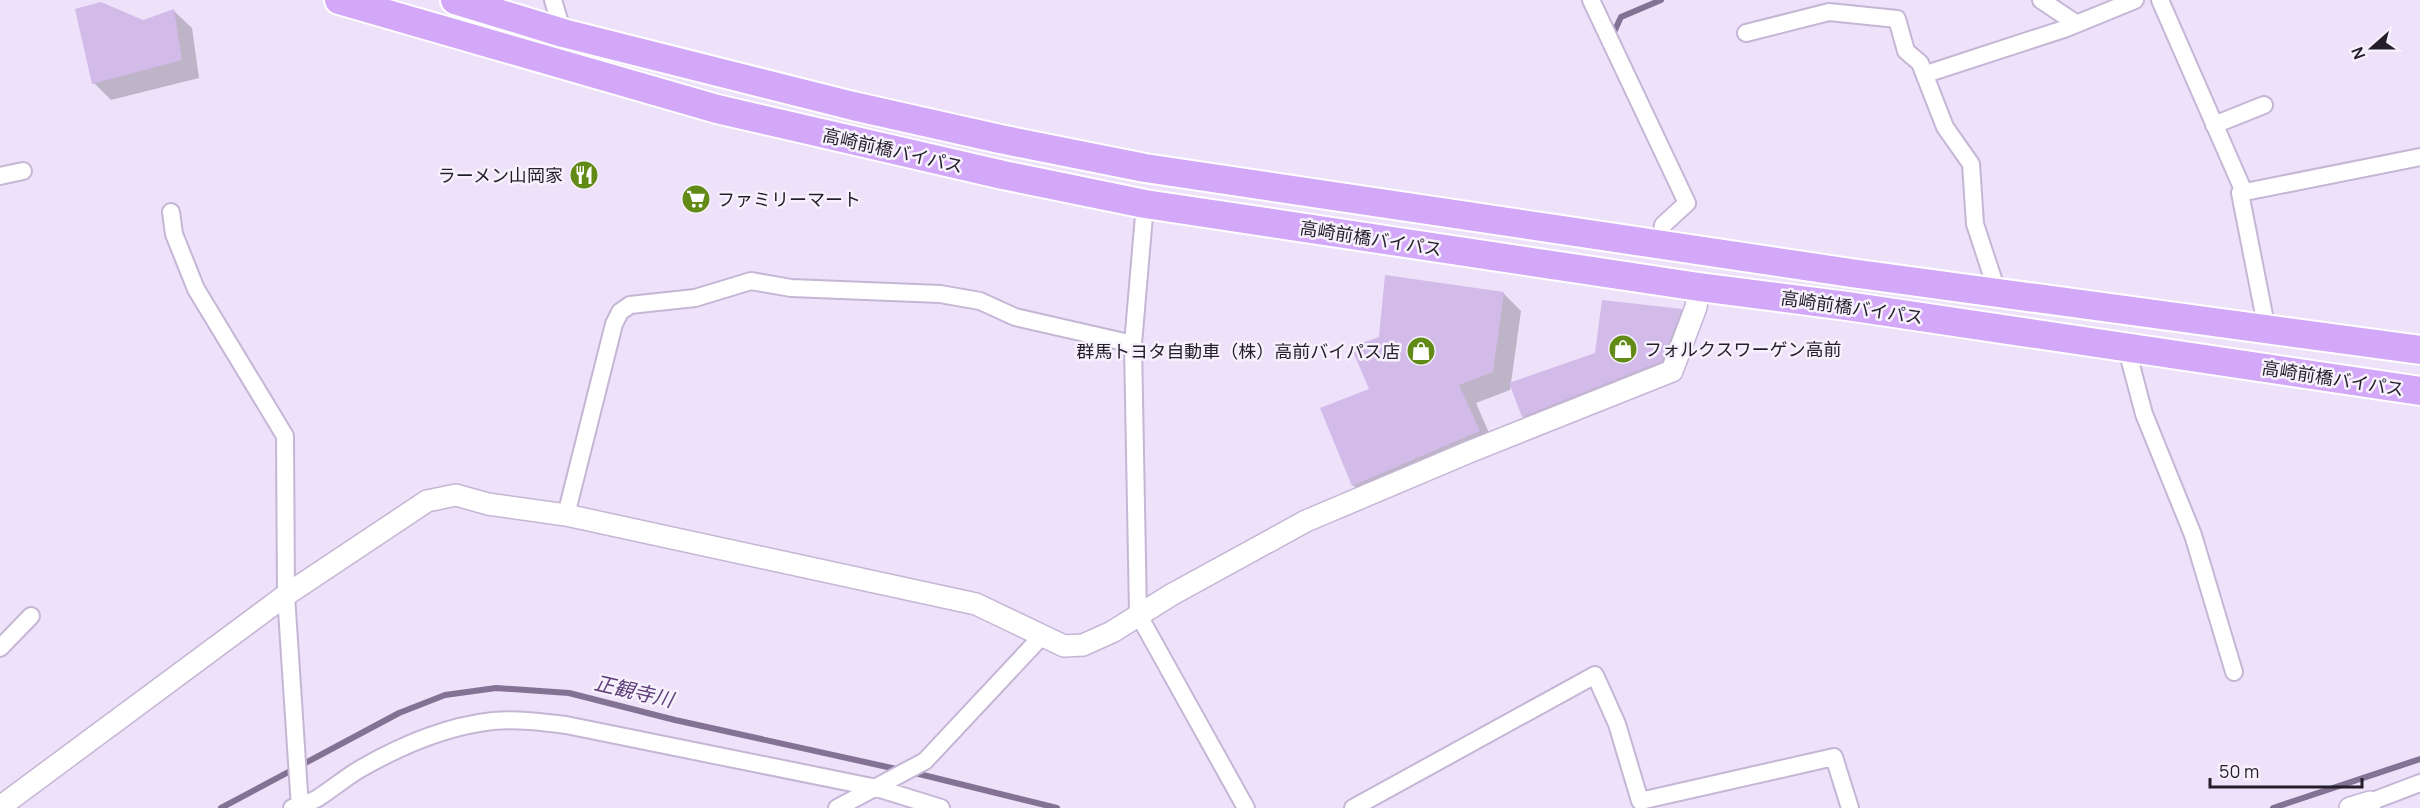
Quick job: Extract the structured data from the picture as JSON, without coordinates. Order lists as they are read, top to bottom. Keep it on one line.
{"streets":{"highway":["高崎前橋バイパス"]},"water":["正観寺川"],"places":{"restaurant":["ラーメン山岡家"],"supermarket":["ファミリーマート"],"shop":["フォルクスワーゲン高前","群馬トヨタ自動車（株）高前バイパス店"]},"scale_bar":"50 m","north":"left"}
